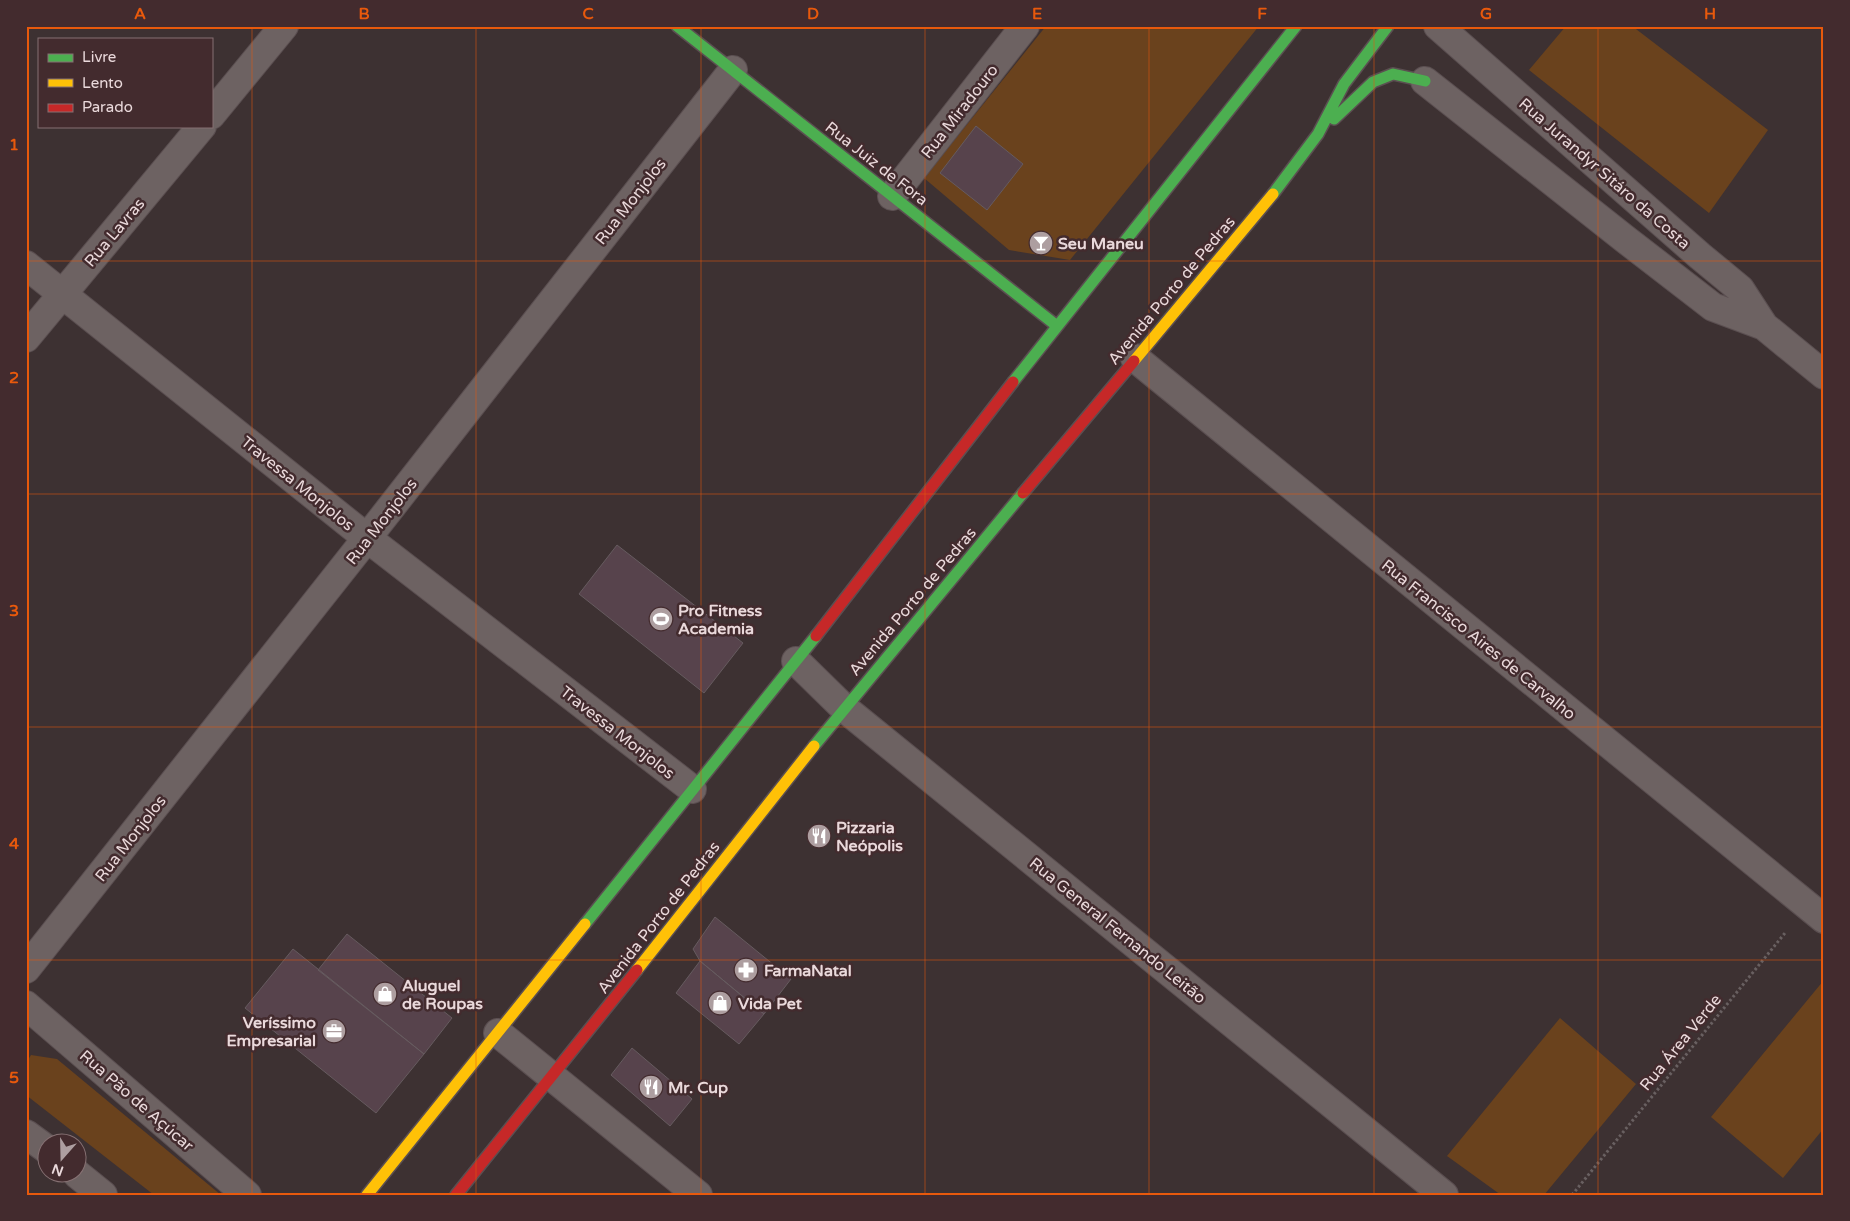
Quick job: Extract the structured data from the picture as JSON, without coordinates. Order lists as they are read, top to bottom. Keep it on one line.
{"streets":{"main road":["Rua Juiz de Fora","Avenida Porto de Pedras"],"street":["Rua Miradouro","Rua Jurandyr Sitáro da Costa","Rua Monjolos","Rua Lavras","Travessa Monjolos","Rua Francisco Aires de Carvalho","Rua General Fernando Leitão","Rua Pão de Açúcar"],"path":["Rua Área Verde"]},"crossings":[["Rua Miradouro","Rua Juiz de Fora"],["Rua Juiz de Fora","Rua Monjolos"],["Rua Monjolos","Travessa Monjolos"],["Rua Lavras","Travessa Monjolos"],["Avenida Porto de Pedras","Rua Francisco Aires de Carvalho"],["Avenida Porto de Pedras","Rua General Fernando Leitão"],["Rua Francisco Aires de Carvalho","Rua Área Verde"]],"places":{"bar":["Seu Maneu"],"sports":["Pro Fitness Academia"],"restaurant":["Pizzaria Neópolis","Mr. Cup"],"pharmacy":["FarmaNatal"],"shop":["Aluguel de Roupas","Vida Pet"],"office":["Veríssimo Empresarial"]},"legend":["Livre","Lento","Parado"],"north":"bottom","grid":{"columns":["A","B","C","D","E","F","G","H"],"rows":["1","2","3","4","5"]}}
